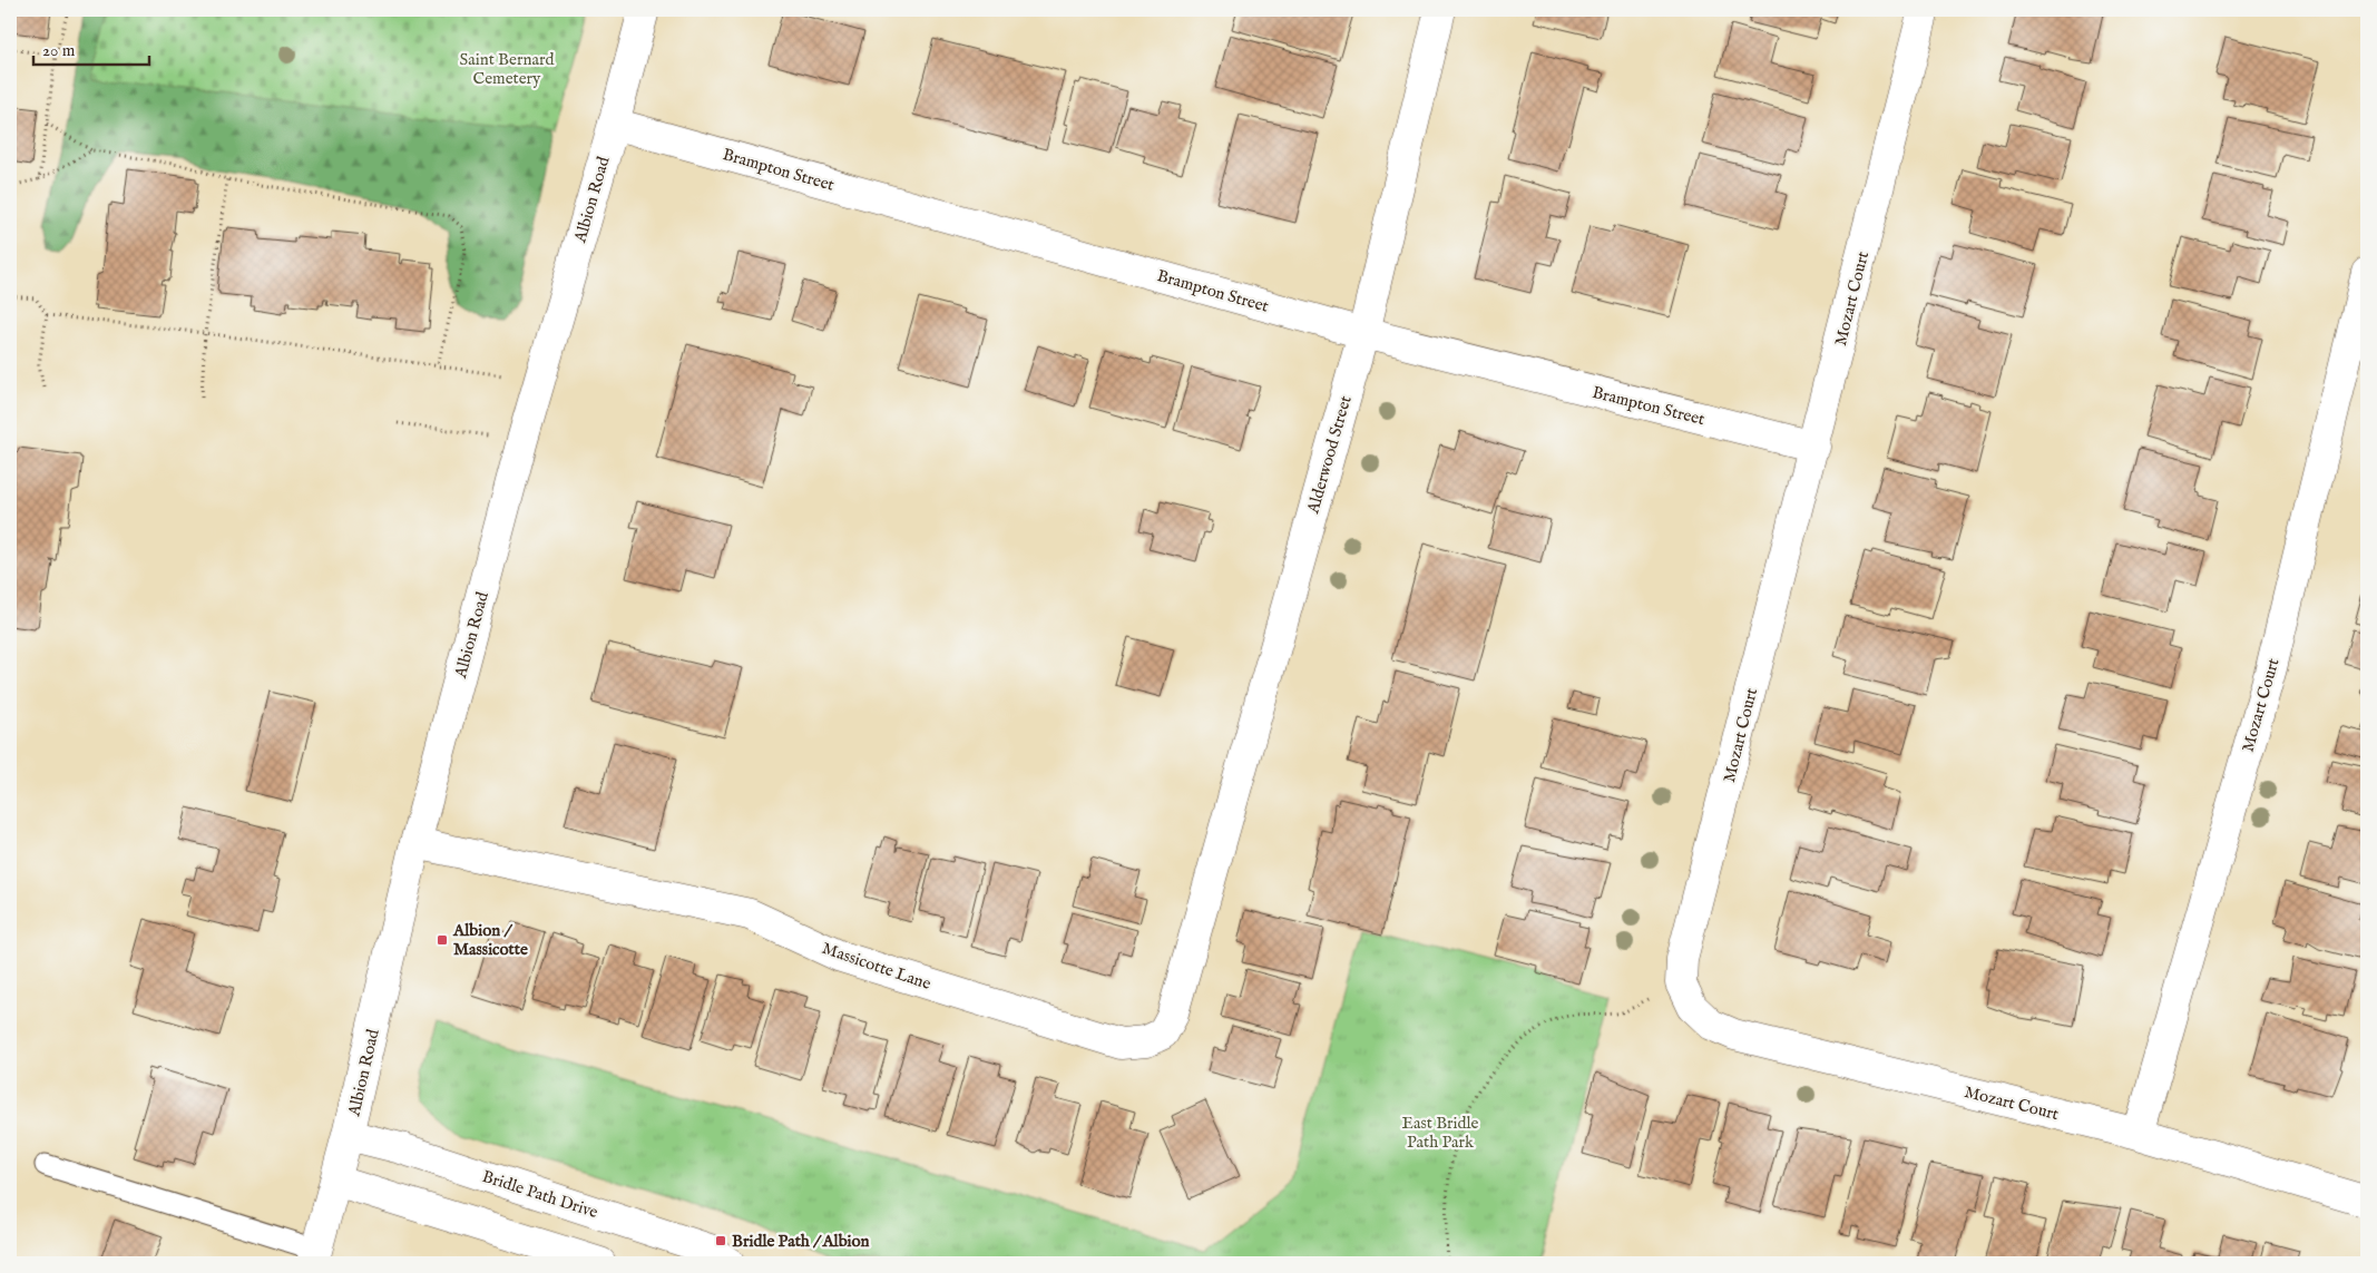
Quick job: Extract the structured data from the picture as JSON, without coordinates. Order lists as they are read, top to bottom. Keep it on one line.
{"streets":{"street":["Brampton Street","Albion Road","Mozart Court","Alderwood Street","Massicotte Lane","Bridle Path Drive"]},"crossings":[["Brampton Street","Albion Road"],["Brampton Street","Mozart Court"],["Brampton Street","Alderwood Street"],["Albion Road","Massicotte Lane"],["Albion Road","Bridle Path Drive"],["Alderwood Street","Massicotte Lane"]],"parks":["Saint Bernard Cemetery","East Bridle Path Park"],"places":{"transit":["Albion / Massicotte","Bridle Path / Albion"]},"scale_bar":"20 m"}
